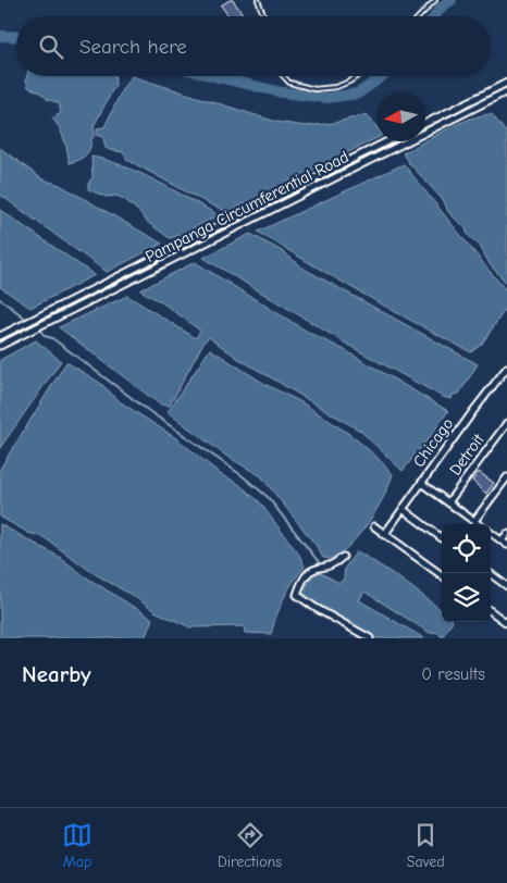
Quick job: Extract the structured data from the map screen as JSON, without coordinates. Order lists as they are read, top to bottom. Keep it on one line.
{"streets":{"street":["Pampanga Circumferential Road","Chicago","Detroit"]},"north":"left","page":{"search":"Search here","heading":["Nearby","0 results"],"nav":["Map","Directions","Saved"]}}
